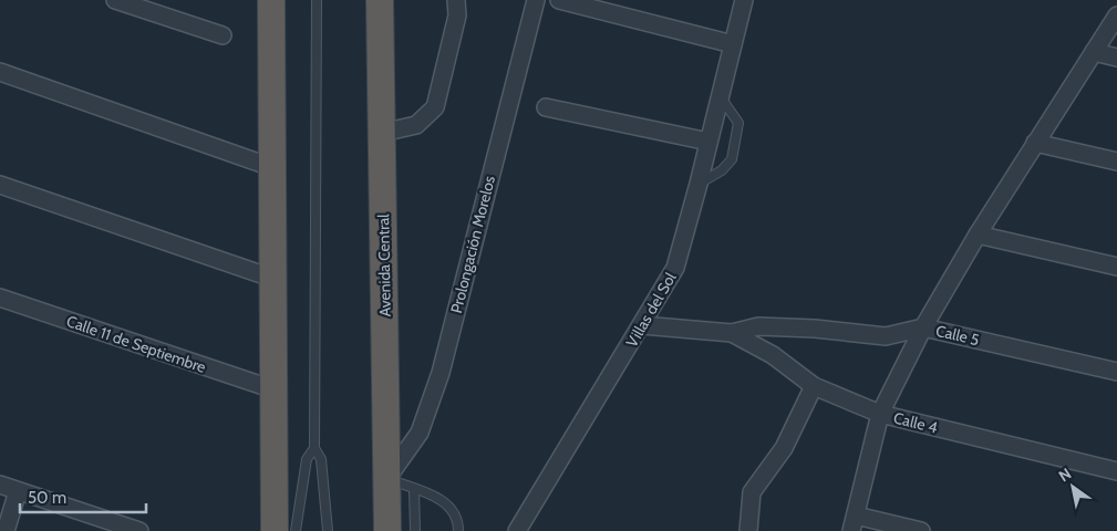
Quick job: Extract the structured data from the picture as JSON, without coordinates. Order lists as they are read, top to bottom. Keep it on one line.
{"streets":{"highway":["Avenida Central"],"street":["Prolongación Morelos","Villas del Sol","Calle 5","Calle 11 de Septiembre","Calle 4"]},"crossings":[["Prolongación Morelos","Avenida Central"],["Calle 5","Calle 4"]],"scale_bar":"50 m","north":"top left"}
